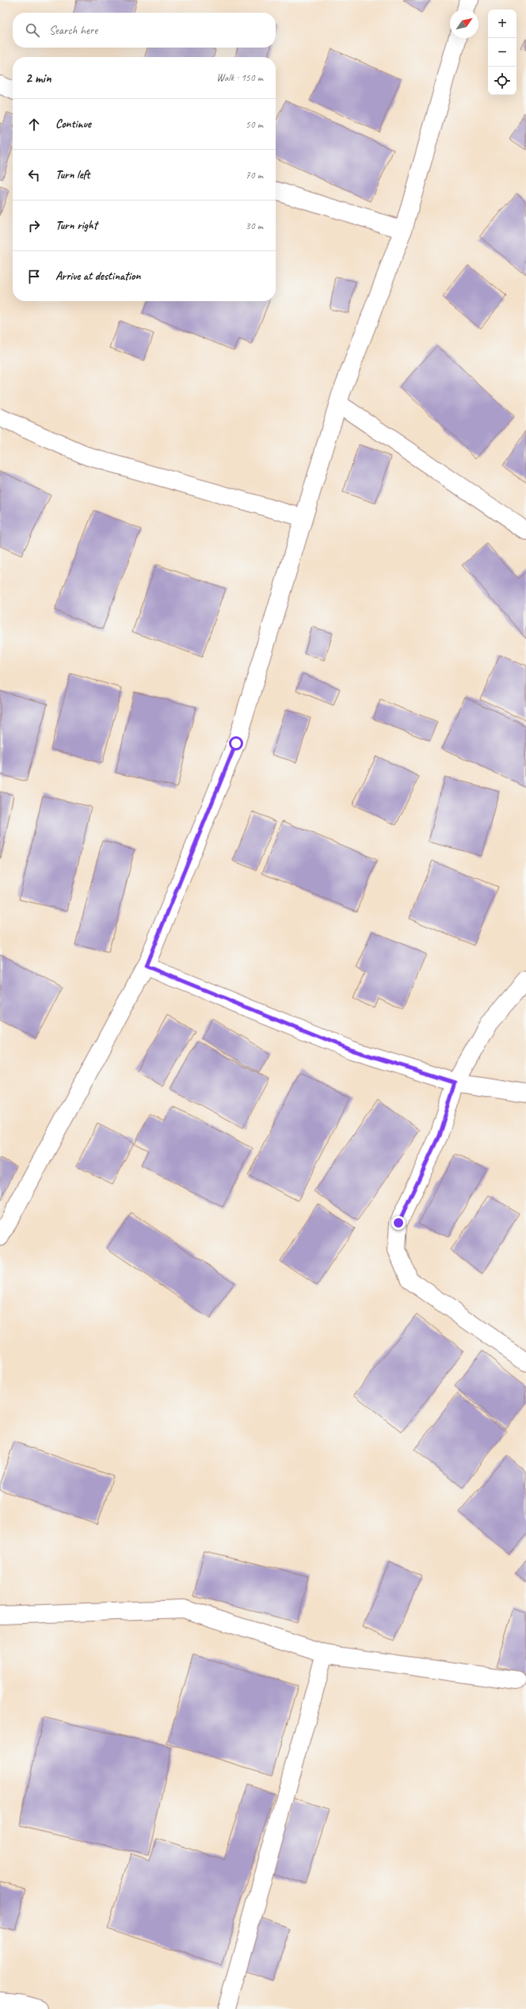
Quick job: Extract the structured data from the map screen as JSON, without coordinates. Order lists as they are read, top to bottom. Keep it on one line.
{"north":"top right","page":{"map_buttons":["+","−"],"search":"Search here","heading":["2 min","Walk · 150 m"],"list":[["Continue","50 m"],["Turn left","70 m"],["Turn right","30 m"],"Arrive at destination"]}}
